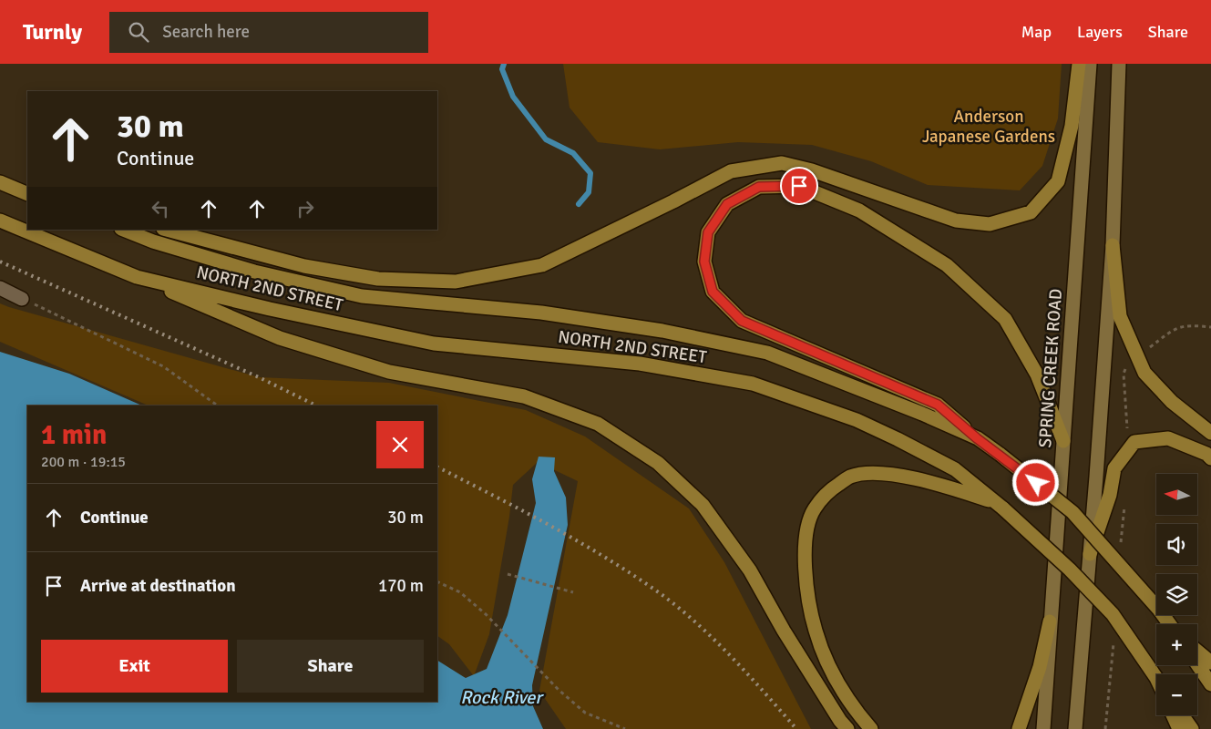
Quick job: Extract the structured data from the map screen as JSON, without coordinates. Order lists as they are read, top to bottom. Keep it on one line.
{"streets":{"main road":["NORTH 2ND STREET","SPRING CREEK ROAD"]},"water":["Rock River"],"parks":["Anderson Japanese Gardens"],"north":"left","page":{"header":"Turnly","search":"Search here","nav":["Map","Layers","Share"],"turn":["30 m","Continue"],"heading":["1 min","200 m · 19:15"],"map_buttons":["+","−"],"list":[{"name":"Continue","value":"30 m"},{"name":"Arrive at destination","value":"170 m"}],"buttons":["Exit","Share"]}}
